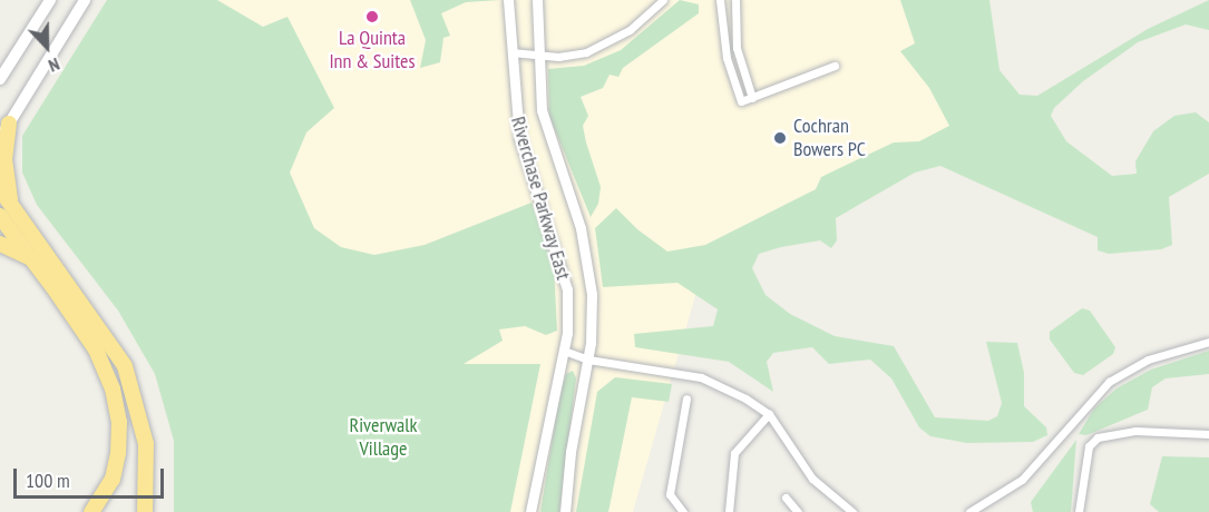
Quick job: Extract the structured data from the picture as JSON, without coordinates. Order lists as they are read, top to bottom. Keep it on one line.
{"streets":{"street":["Riverchase Parkway East"]},"parks":["Riverwalk Village"],"places":["La Quinta Inn & Suites","Cochran Bowers PC"],"scale_bar":"100 m","north":"bottom"}
